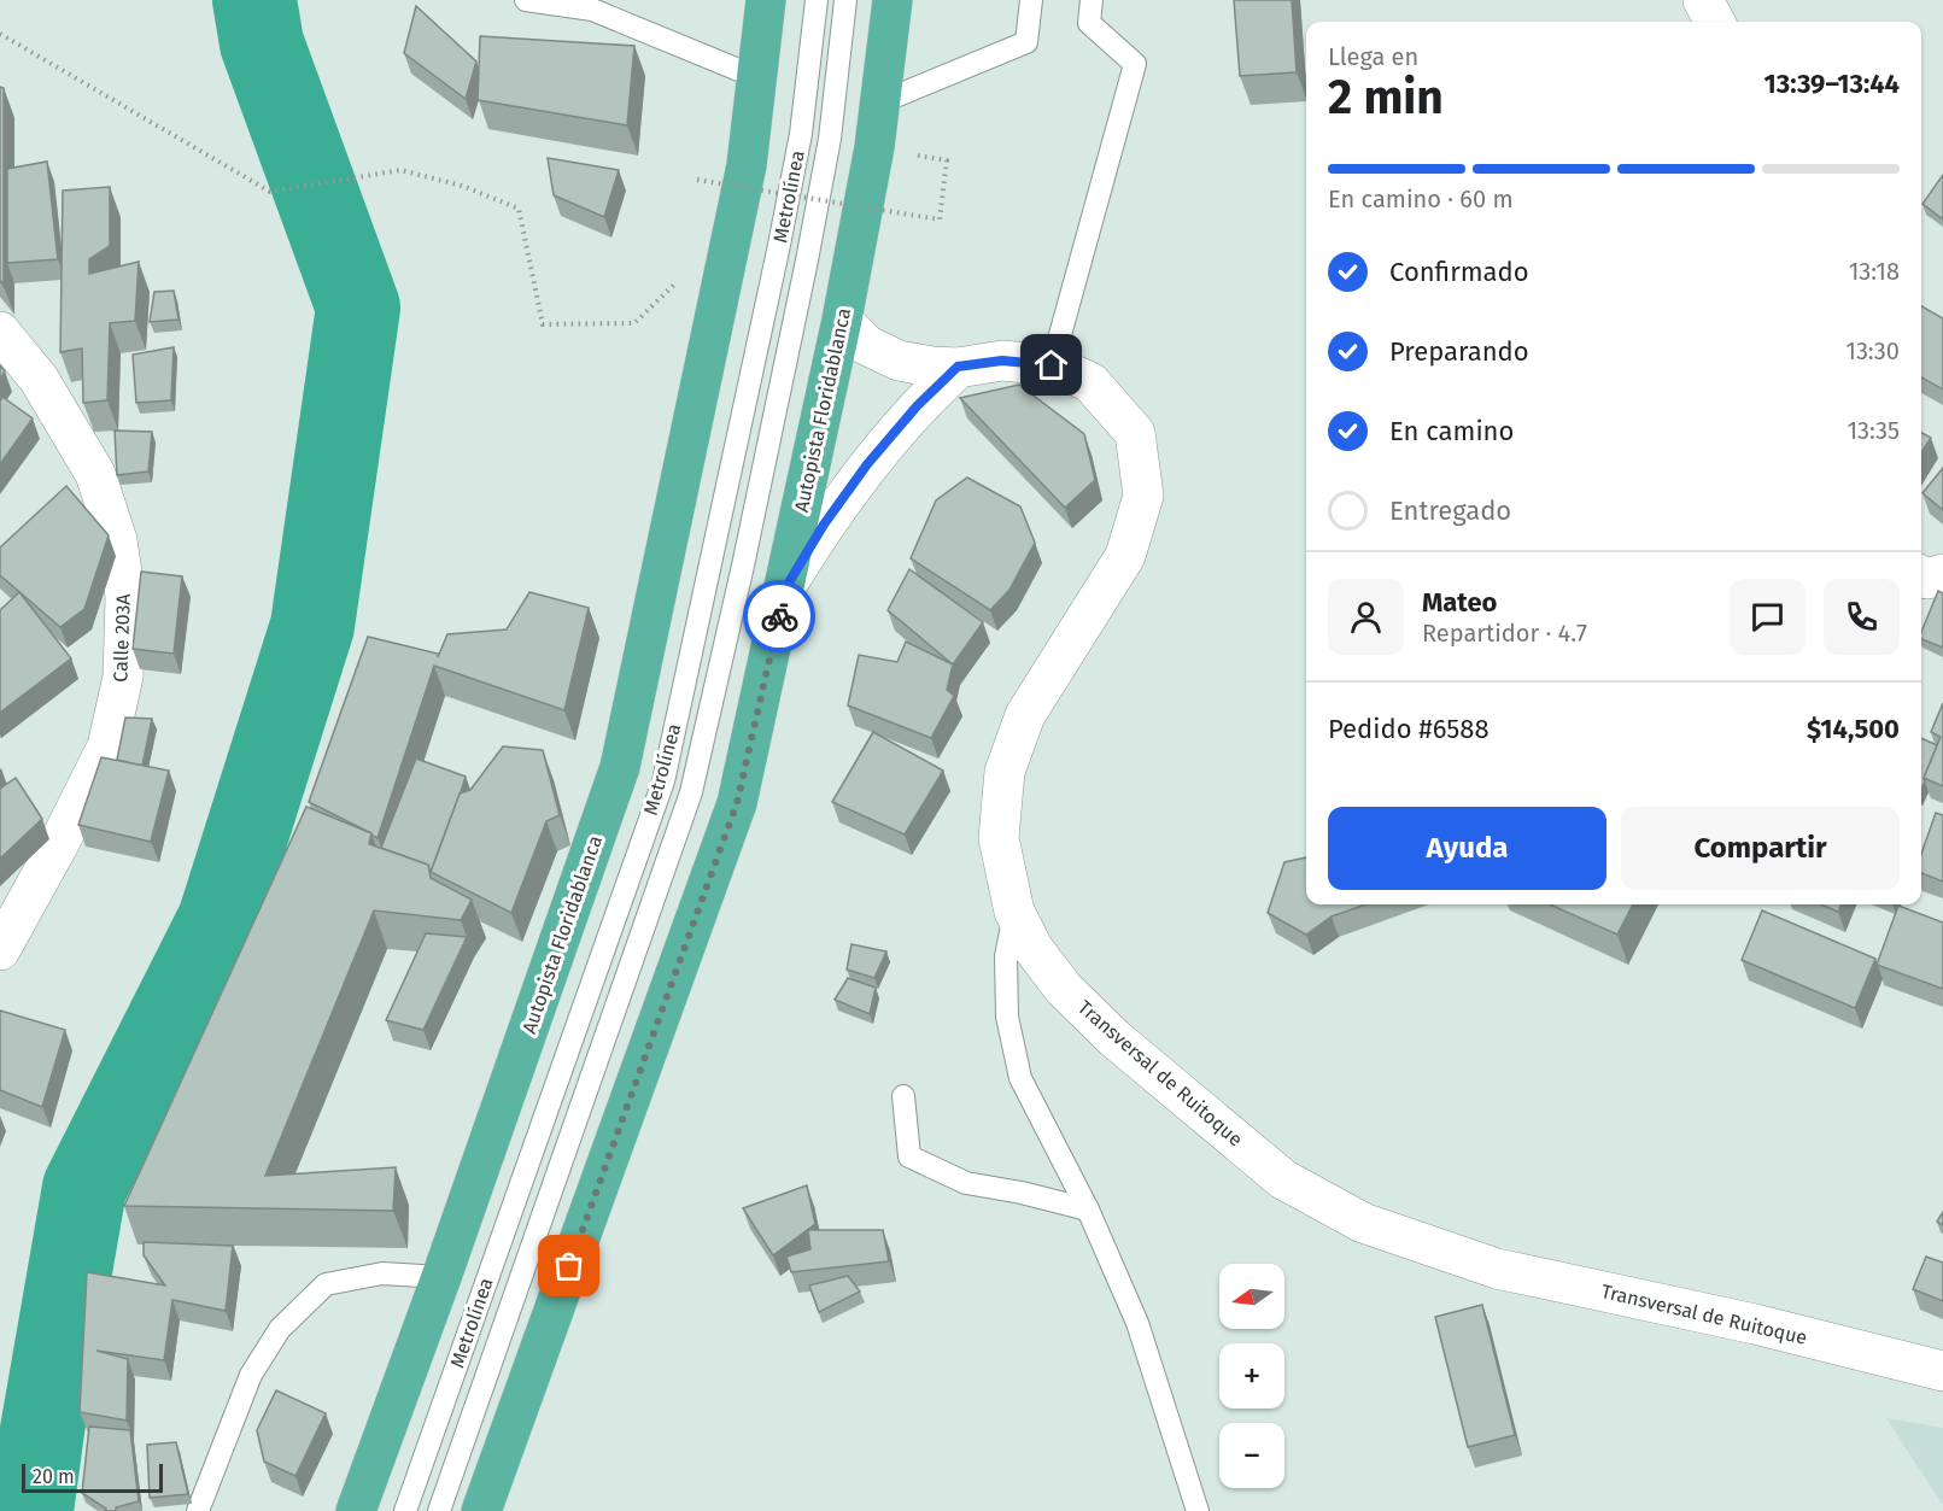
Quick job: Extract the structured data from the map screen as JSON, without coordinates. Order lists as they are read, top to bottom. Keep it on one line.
{"streets":{"highway":["Autopista Floridablanca"],"street":["Calle 203A","Transversal de Ruitoque"],"lane":["Metrolínea"]},"crossings":[["Autopista Floridablanca","Transversal de Ruitoque"]],"scale_bar":"20 m","north":"left","page":{"heading":["2 min","Llega en","13:39–13:44"],"panel":["Mateo","Repartidor · 4.7","Pedido #6588","$14,500"],"bar":"En camino · 60 m","list":[["Confirmado","13:18"],["Preparando","13:30"],["En camino","13:35"],"Entregado"],"buttons":["Ayuda","Compartir"],"map_buttons":["+","−"],"scale":"20 m"}}
